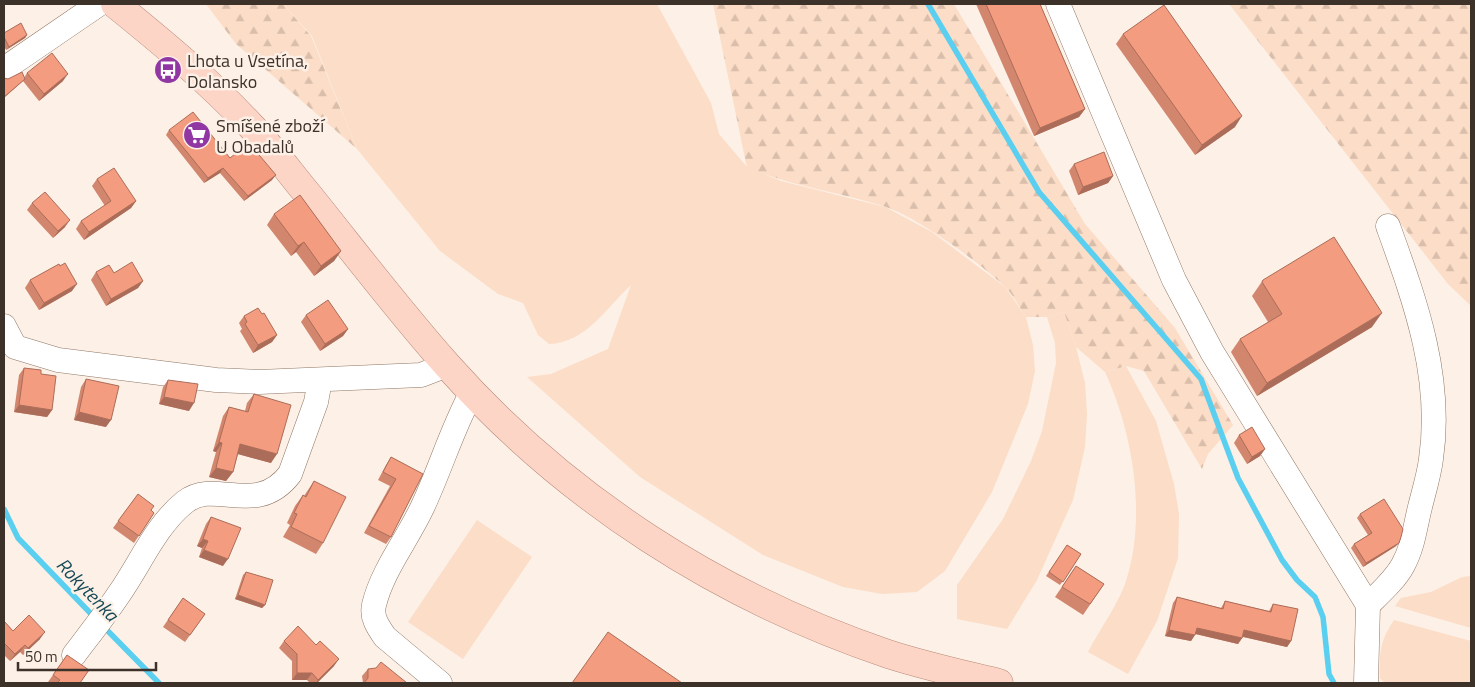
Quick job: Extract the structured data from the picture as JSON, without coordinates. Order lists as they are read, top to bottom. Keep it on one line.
{"water":["Rokytenka"],"places":{"bus stop":["Lhota u Vsetína, Dolansko"],"supermarket":["Smíšené zboží U Obadalů"]},"scale_bar":"50 m"}
